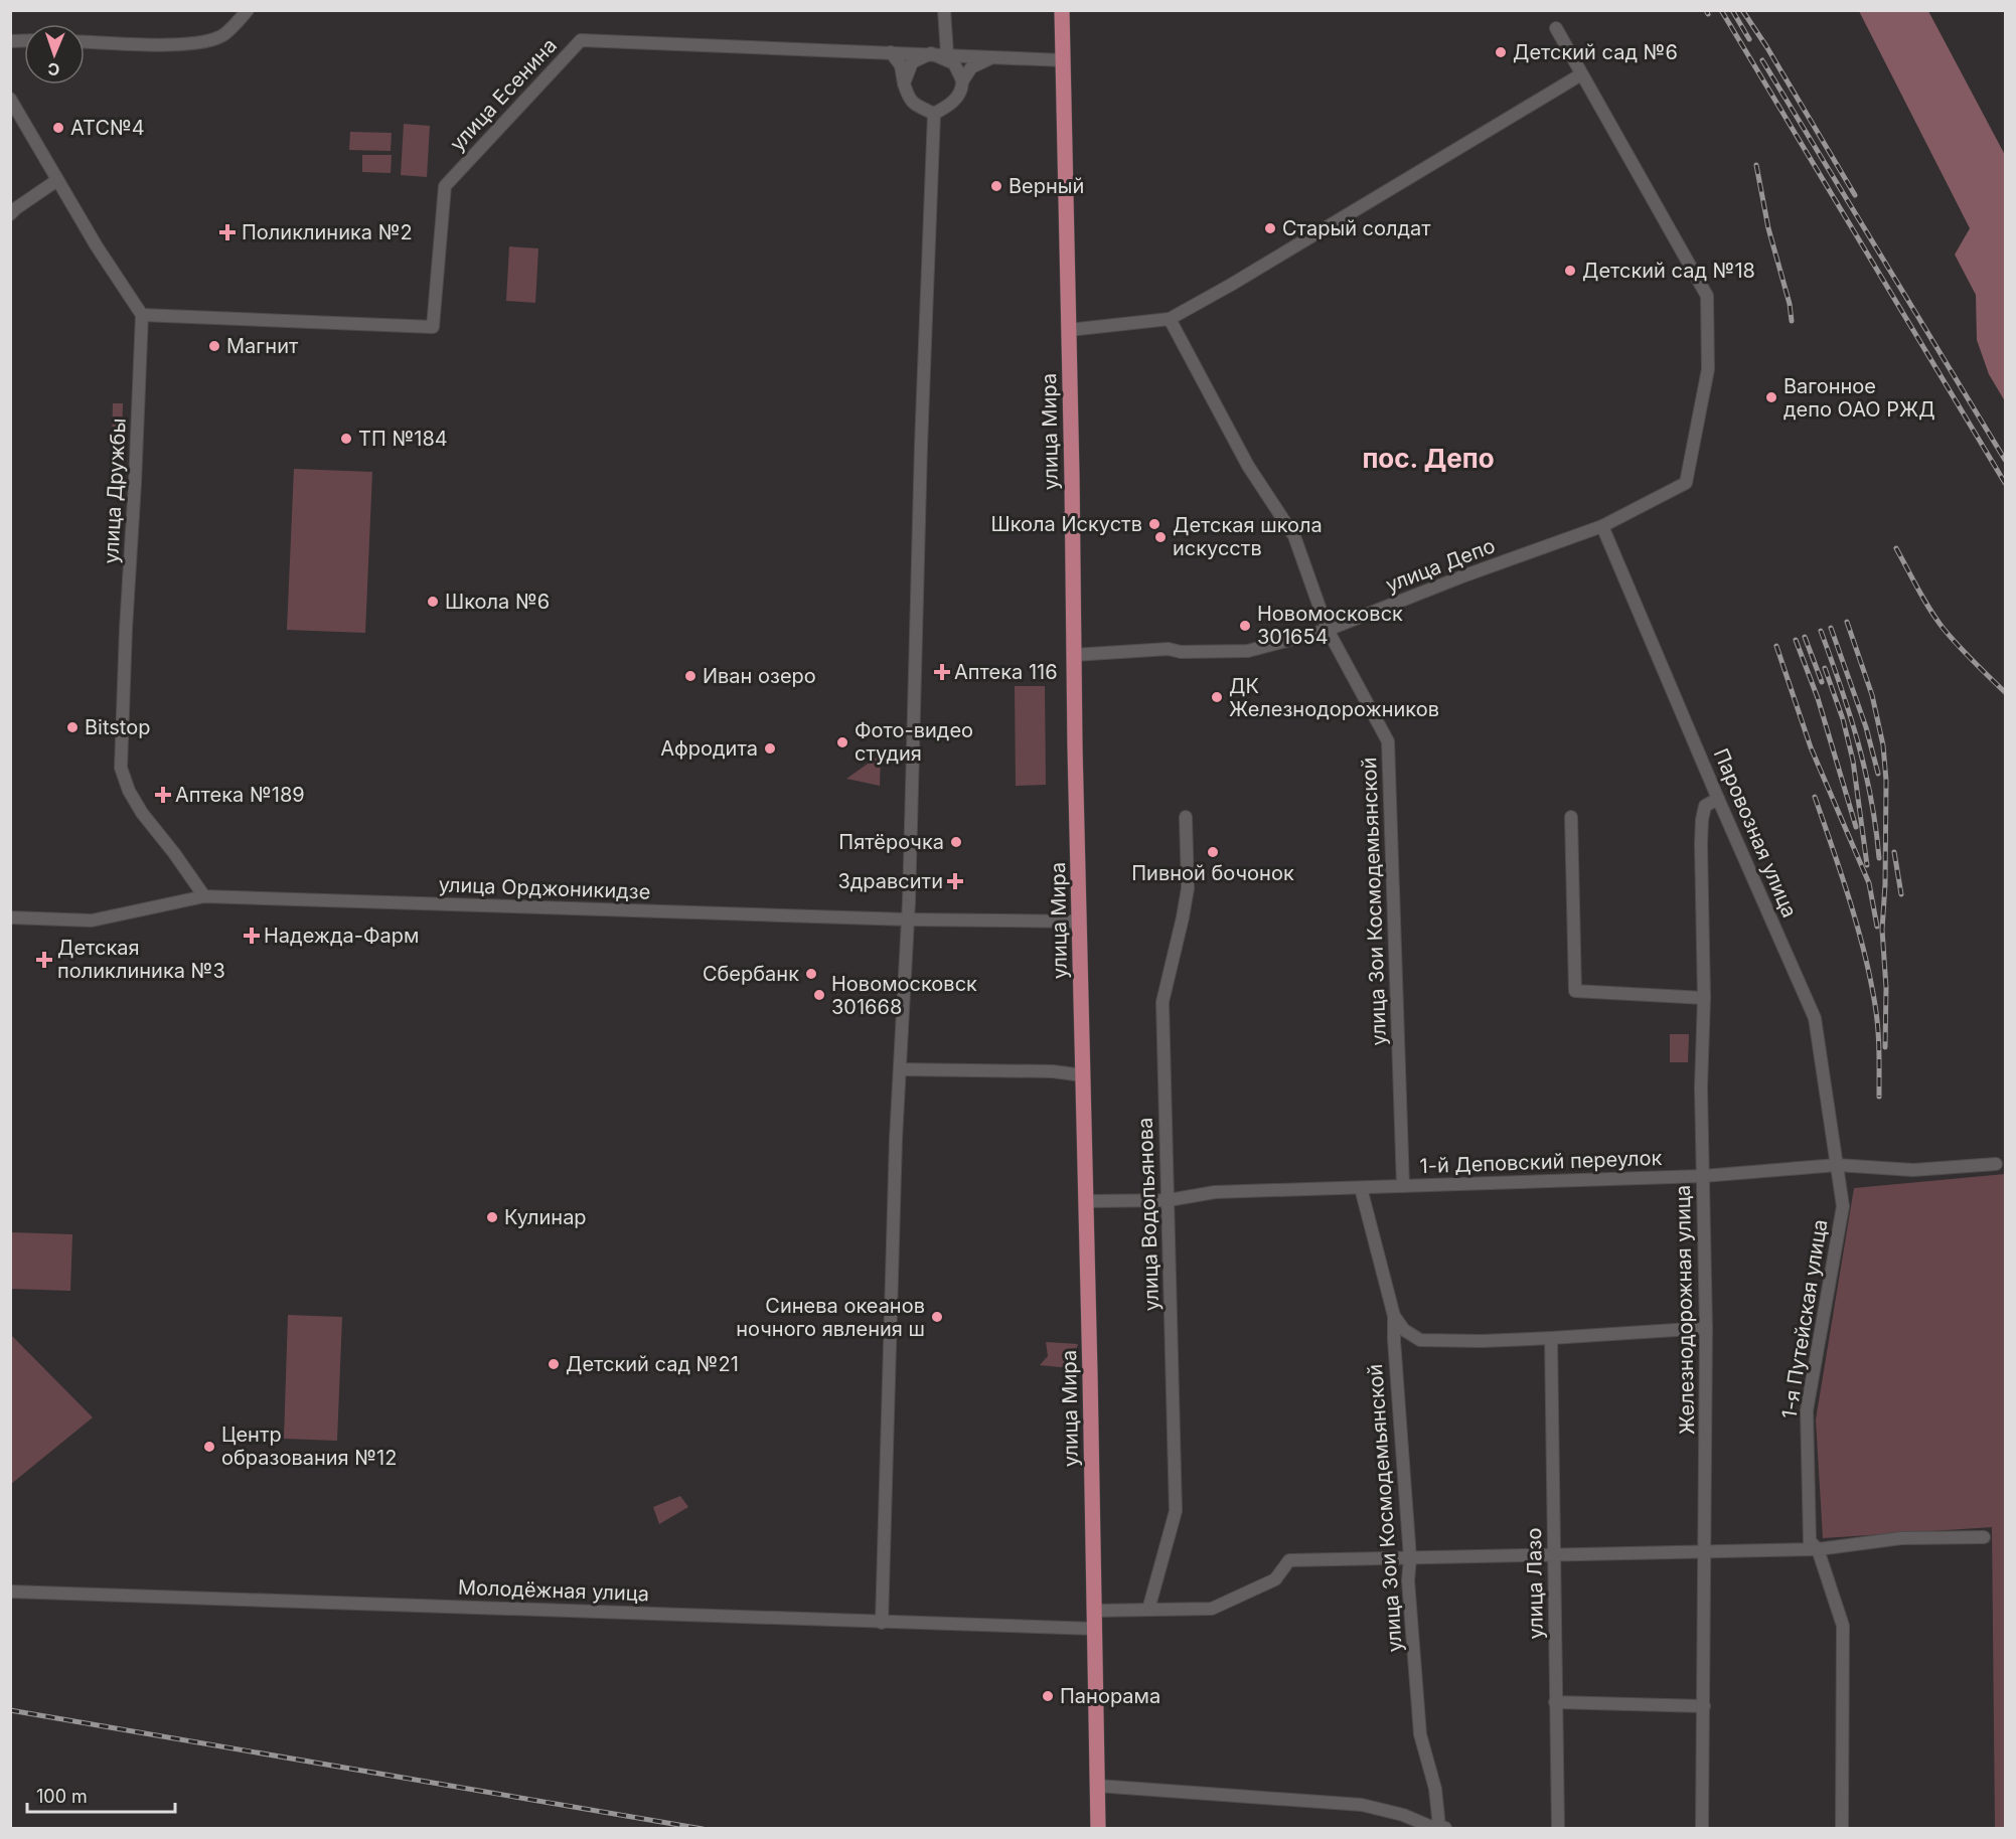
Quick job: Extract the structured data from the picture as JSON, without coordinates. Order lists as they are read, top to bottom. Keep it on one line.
{"streets":{"main road":["улица Мира"],"street":["улица Есенина","улица Дружбы","улица Депо","Паровозная улица","улица Орджоникидзе","улица Зои Космодемьянской","1-й Деповский переулок","улица Водопьянова","Железнодорожная улица","1-я Путейская улица","улица Лазо","Молодёжная улица"]},"crossings":[["улица Есенина","улица Мира"],["улица Есенина","улица Дружбы"],["улица Мира","улица Депо"],["улица Мира","улица Орджоникидзе"],["улица Мира","1-й Деповский переулок"],["улица Мира","Молодёжная улица"],["улица Дружбы","улица Орджоникидзе"],["улица Депо","Паровозная улица"],["улица Депо","улица Зои Космодемьянской"],["Паровозная улица","1-й Деповский переулок"],["Паровозная улица","Железнодорожная улица"],["Паровозная улица","1-я Путейская улица"],["улица Зои Космодемьянской","1-й Деповский переулок"],["1-й Деповский переулок","улица Водопьянова"],["1-й Деповский переулок","Железнодорожная улица"],["1-й Деповский переулок","1-я Путейская улица"]],"districts":["пос. Депо"],"places":{"other":["Детский сад №6","АТС№4","Верный","Старый солдат","Детский сад №18","Магнит","Вагонное депо ОАО РЖД","ТП №184","Школа Искуств","Детская школа искусств","Школа №6","Новомосковск 301654","Иван озеро","ДК Железнодорожников","Bitstop","Фото-видео студия","Афродита","Пятёрочка","Пивной бочонок","Сбербанк","Новомосковск 301668","Кулинар","Синева океанов ночного явления ш","Детский сад №21","Центр образования №12","Панорама"],"health":["Поликлиника №2","Аптека 116","Аптека №189","Здравсити","Надежда-Фарм","Детская поликлиника №3"]},"scale_bar":"100 m","north":"bottom"}
